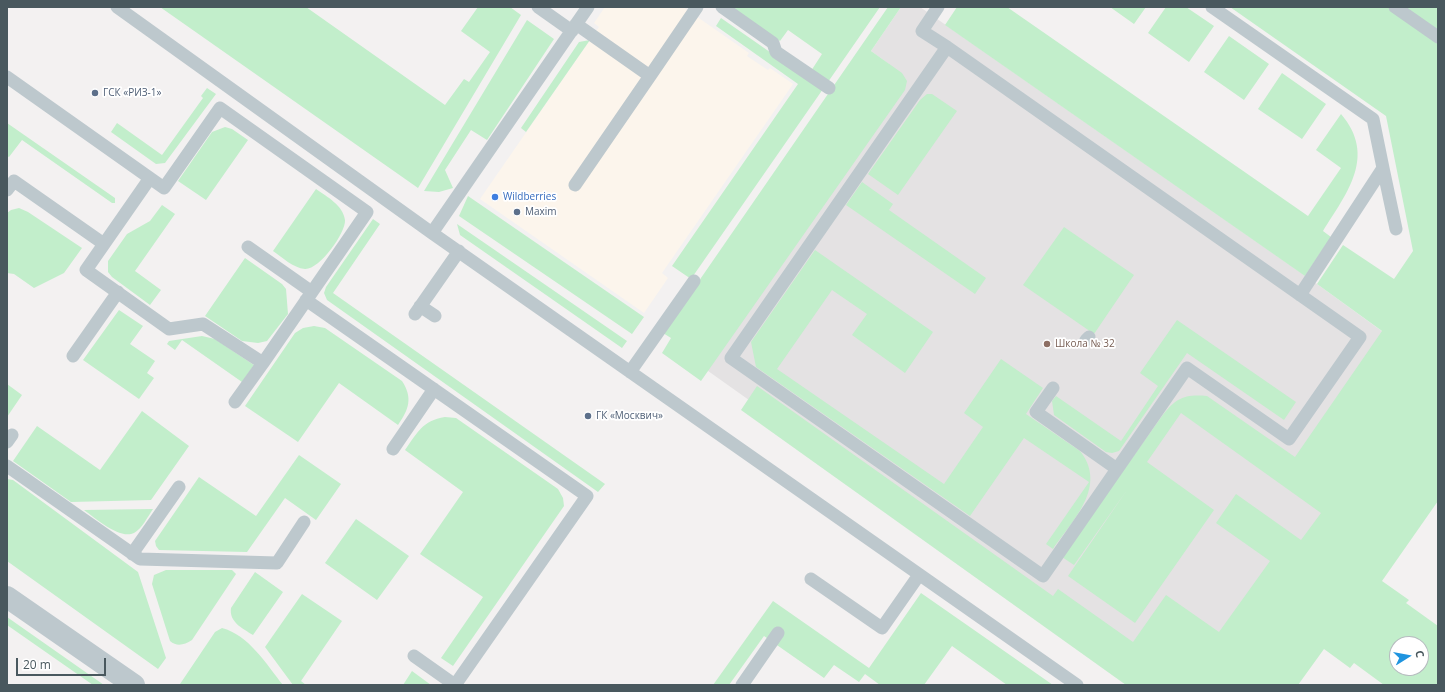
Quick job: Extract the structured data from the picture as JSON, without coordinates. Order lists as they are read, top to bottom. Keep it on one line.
{"places":["ГСК «РИЗ-1»","Wildberries","Maxim","Школа № 32","ГК «Москвич»"],"scale_bar":"20 m","north":"right"}
